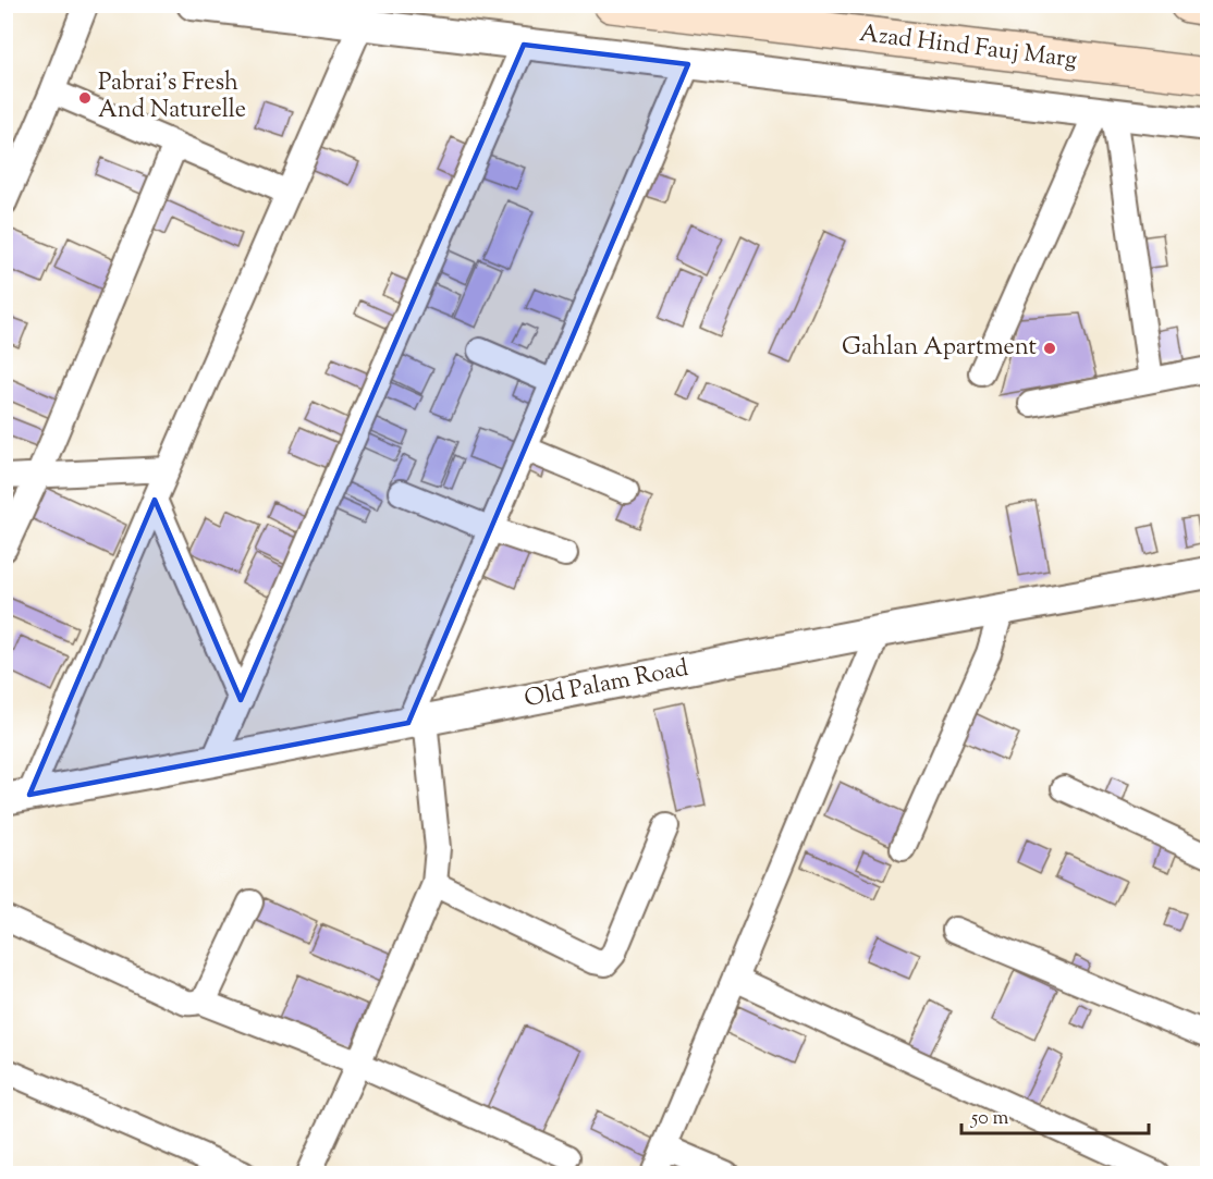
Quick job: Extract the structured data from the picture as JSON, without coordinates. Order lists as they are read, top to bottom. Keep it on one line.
{"streets":{"main road":["Azad Hind Fauj Marg"],"street":["Old Palam Road"]},"places":["Pabrai's Fresh And Naturelle","Gahlan Apartment"],"scale_bar":"50 m"}
